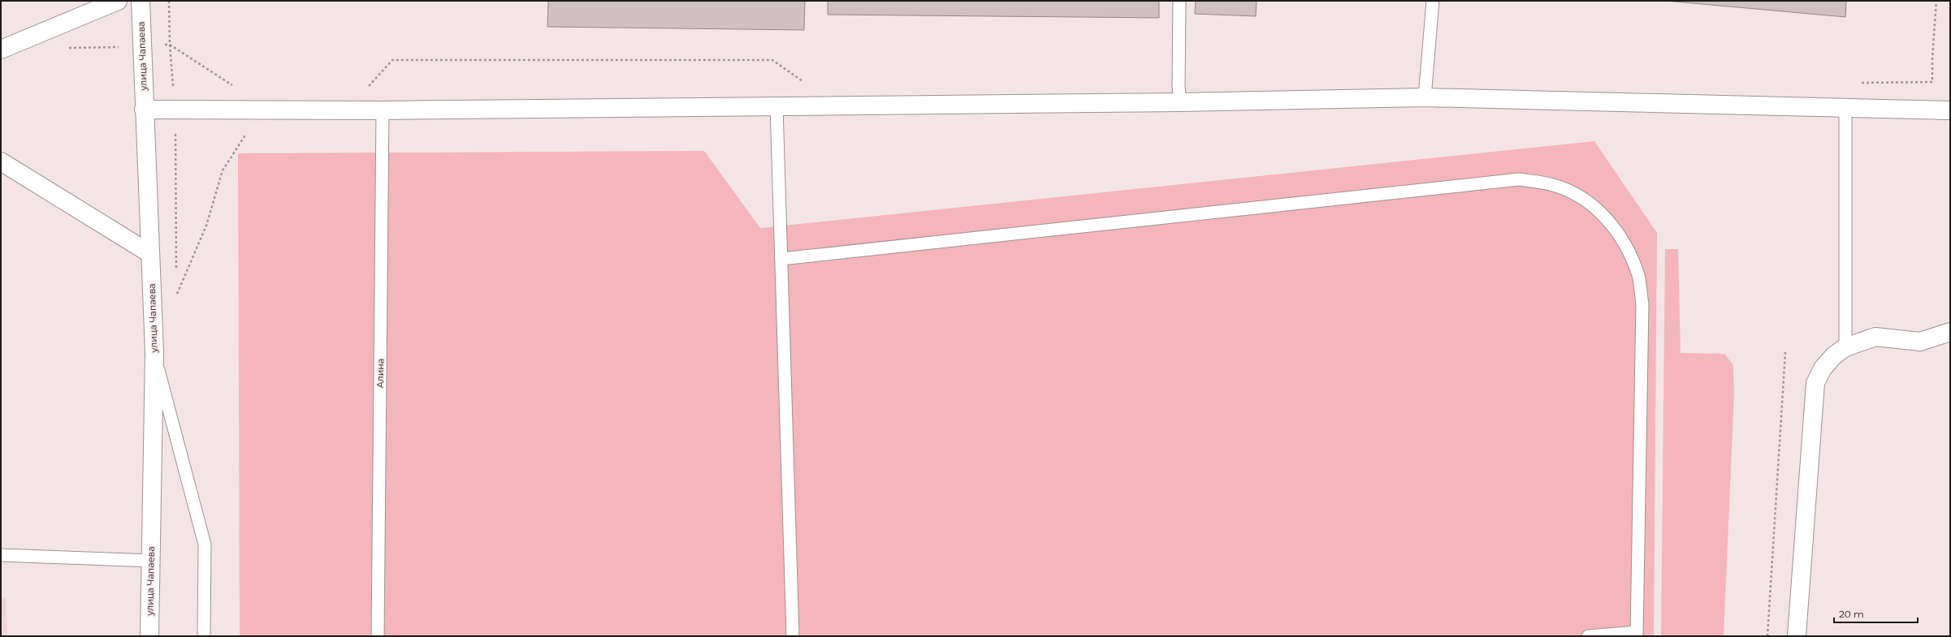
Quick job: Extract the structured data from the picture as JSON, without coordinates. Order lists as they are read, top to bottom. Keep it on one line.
{"streets":{"street":["улица Чапаева"],"lane":["Алина"]},"scale_bar":"20 m"}
